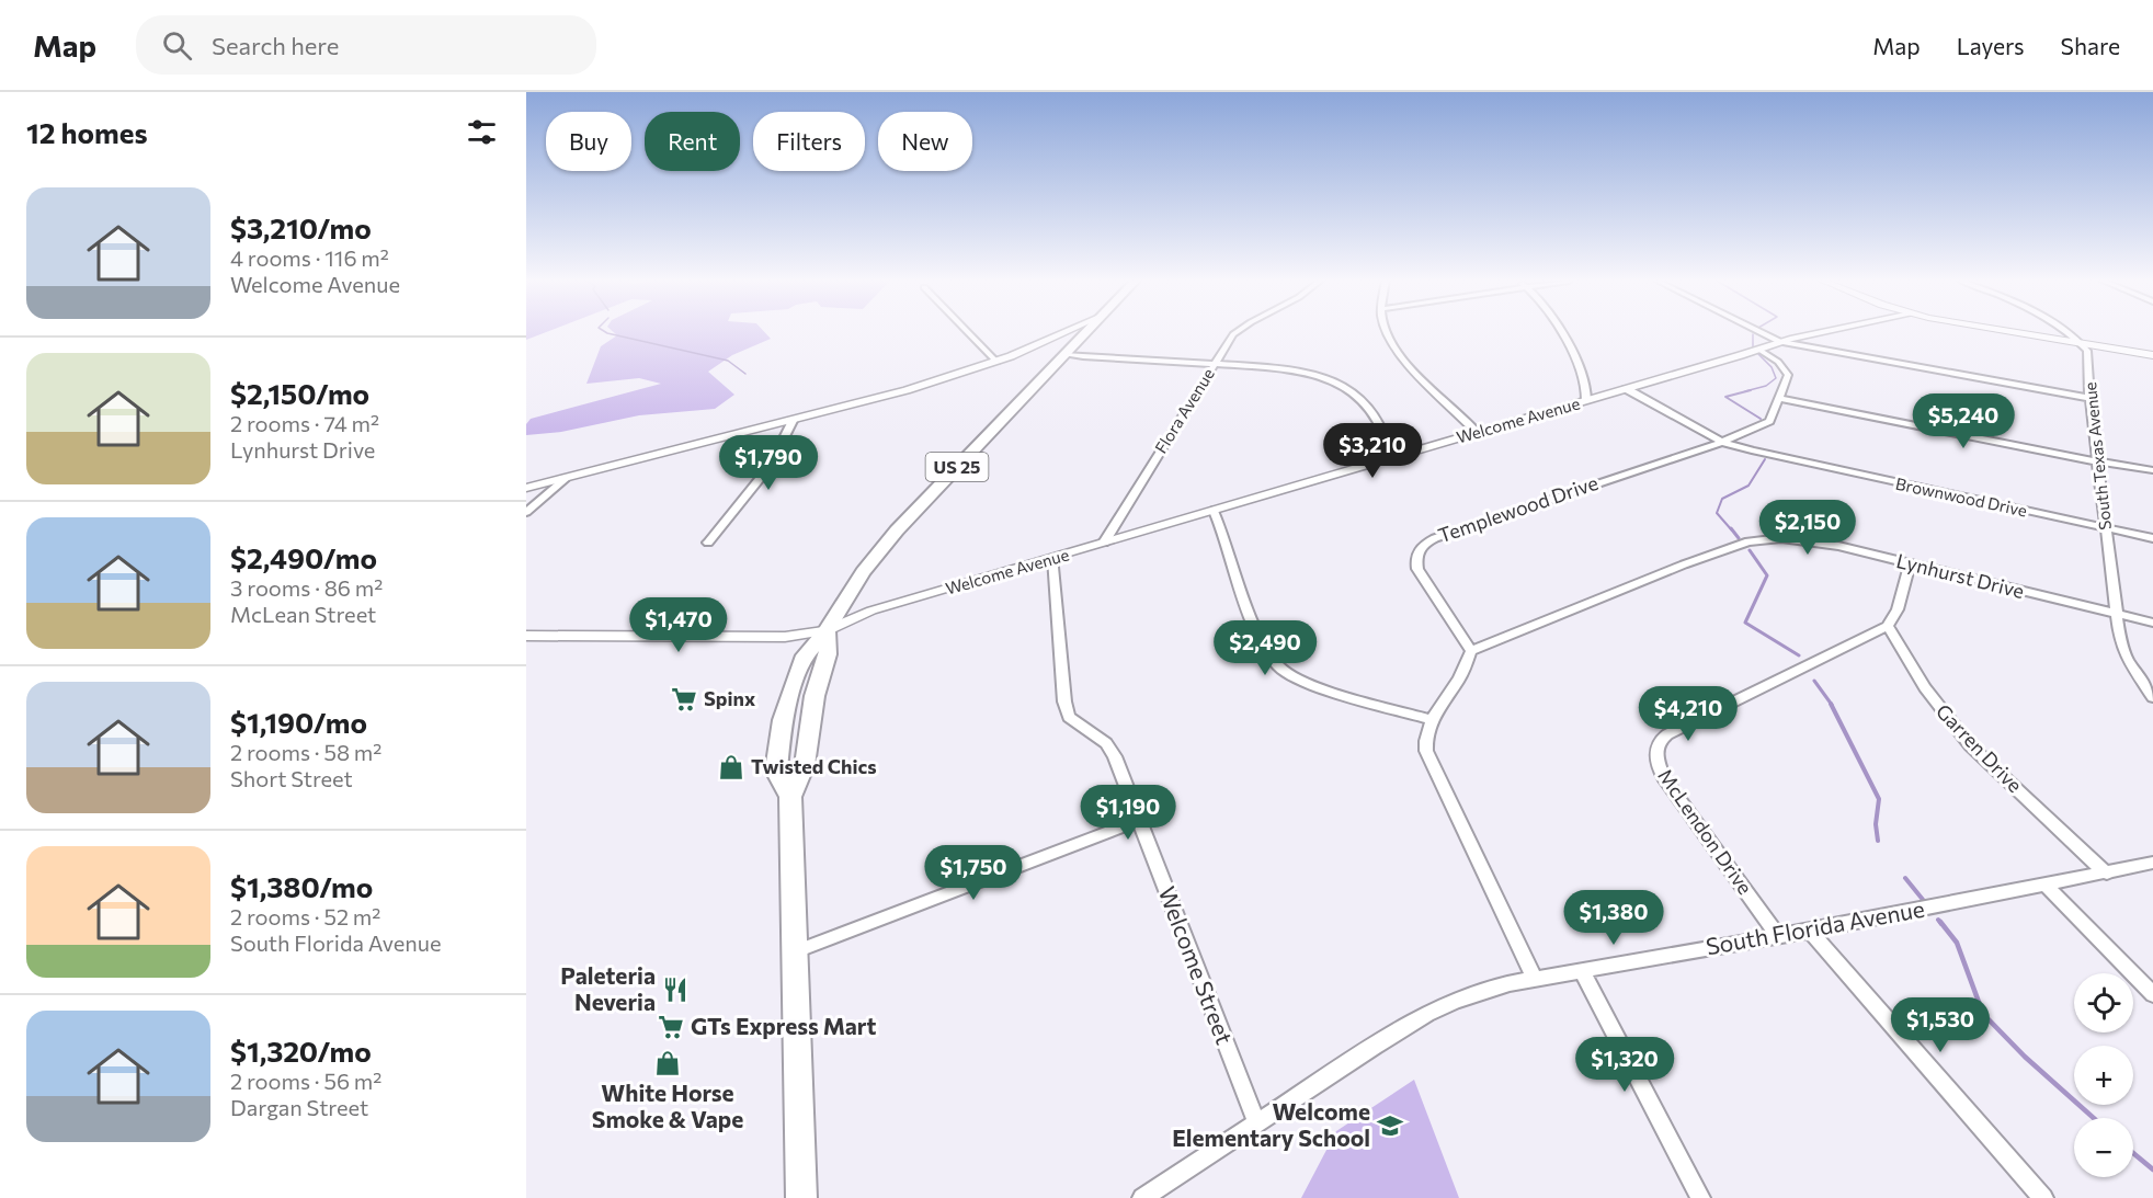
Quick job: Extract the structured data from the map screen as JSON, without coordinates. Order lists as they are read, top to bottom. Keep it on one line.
{"streets":{"highway":["US 25"],"street":["Flora Avenue","Welcome Avenue","South Texas Avenue","Brownwood Drive","Templewood Drive","Lynhurst Drive","Garren Drive","McLendon Drive","South Florida Avenue","Welcome Street"]},"crossings":[["Flora Avenue","Welcome Avenue"],["Welcome Avenue","US 25"],["Welcome Avenue","Brownwood Drive"],["Welcome Avenue","Templewood Drive"],["Welcome Avenue","Welcome Street"],["South Texas Avenue","Brownwood Drive"],["South Texas Avenue","Lynhurst Drive"],["Brownwood Drive","Templewood Drive"],["Templewood Drive","Lynhurst Drive"],["Garren Drive","McLendon Drive"],["Garren Drive","South Florida Avenue"],["McLendon Drive","South Florida Avenue"],["South Florida Avenue","Welcome Street"]],"places":{"supermarket":["Spinx","GTs Express Mart"],"shop":["Twisted Chics","White Horse Smoke & Vape"],"restaurant":["Paleteria Neveria"],"school or university":["Welcome Elementary School"]},"page":{"header":"Map","search":"Search here","nav":["Map","Layers","Share"],"heading":"12 homes","chip":["Buy","Rent","Filters","New"],"list":[{"name":"$3,210/mo","note":"4 rooms · 116 m² · Welcome Avenue"},{"name":"$2,150/mo","note":"2 rooms · 74 m² · Lynhurst Drive"},{"name":"$2,490/mo","note":"3 rooms · 86 m² · McLean Street"},{"name":"$1,190/mo","note":"2 rooms · 58 m² · Short Street"},{"name":"$1,380/mo","note":"2 rooms · 52 m² · South Florida Avenue"},{"name":"$1,320/mo","note":"2 rooms · 56 m² · Dargan Street"}],"price":["$5,240","$3,210","$1,790","$2,150","$1,470","$2,490","$4,210","$1,190","$1,750","$1,380","$1,530","$1,320"],"map_buttons":["+","−"]}}
